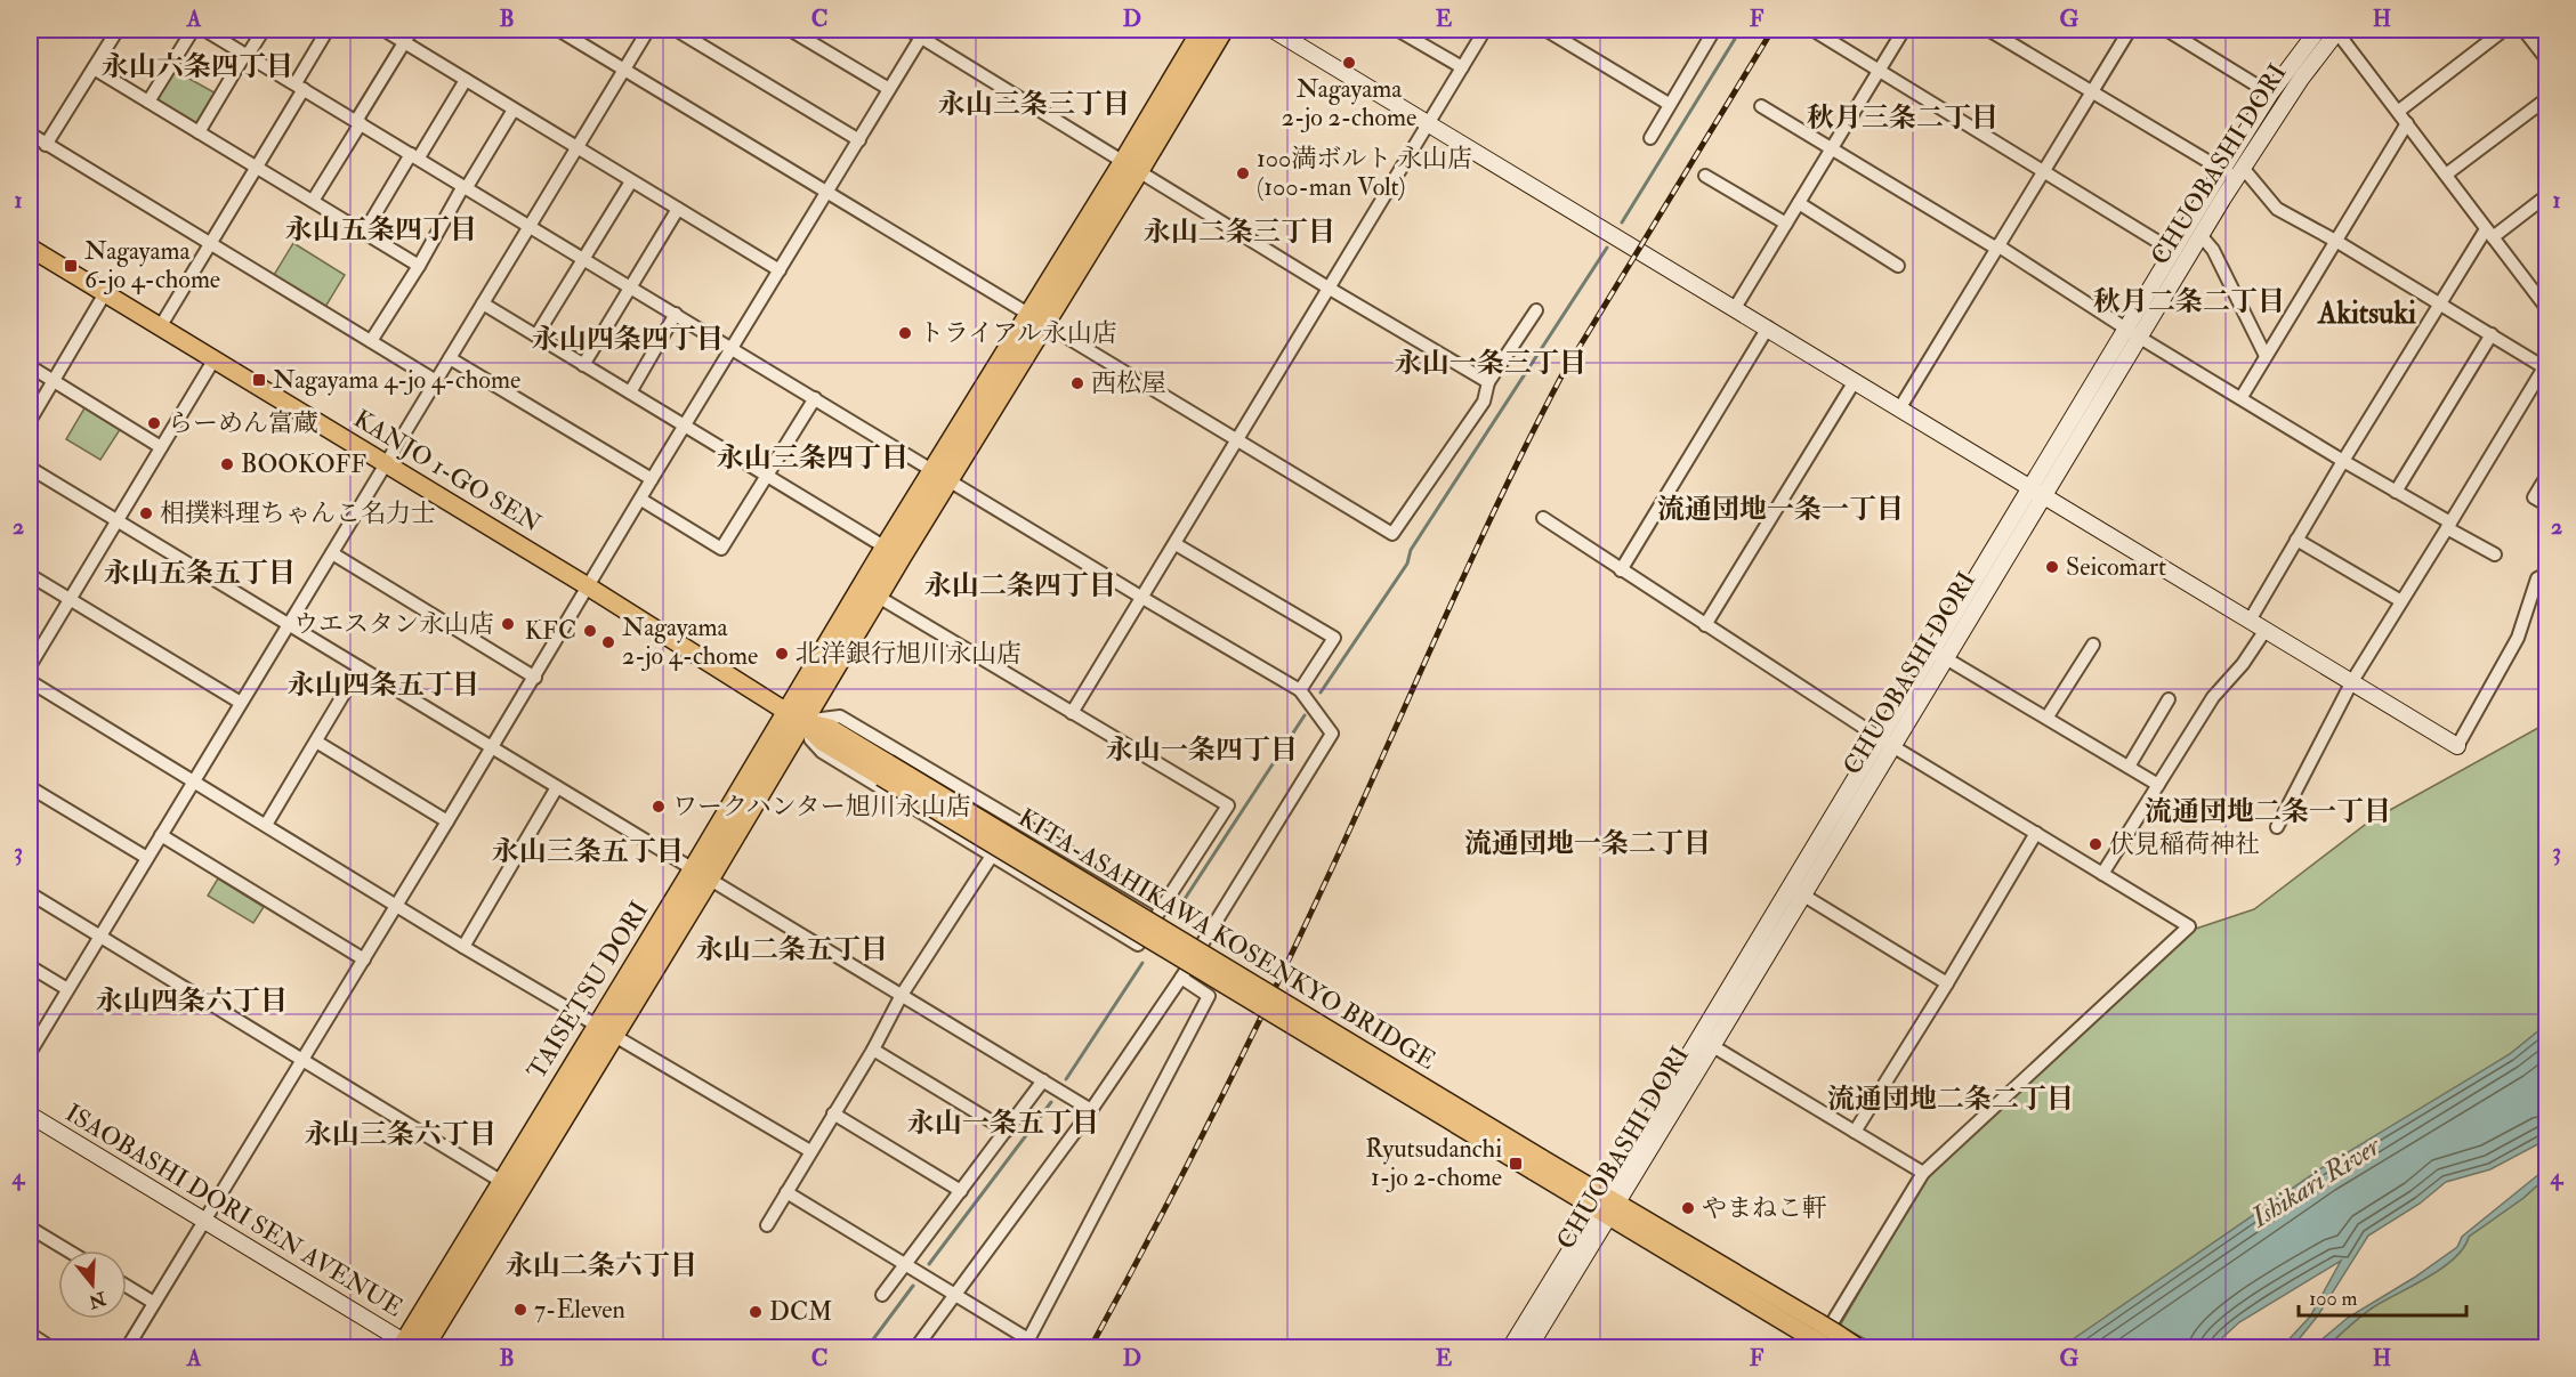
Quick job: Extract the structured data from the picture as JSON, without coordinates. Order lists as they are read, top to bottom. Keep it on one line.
{"streets":{"highway":["TAISETSU DORI"],"main road":["KANJO 1-GO SEN","KITA-ASAHIKAWA KOSENKYO BRIDGE"],"street":["CHUOBASHI DORI","ISAOBASHI DORI SEN AVENUE"]},"crossings":[["CHUOBASHI DORI","KITA-ASAHIKAWA KOSENKYO BRIDGE"],["KANJO 1-GO SEN","KITA-ASAHIKAWA KOSENKYO BRIDGE"],["KANJO 1-GO SEN","TAISETSU DORI"],["TAISETSU DORI","ISAOBASHI DORI SEN AVENUE"]],"districts":["永山六条四丁目","永山三条三丁目","秋月三条二丁目","永山五条四丁目","永山二条三丁目","秋月二条二丁目","Akitsuki","永山四条四丁目","永山一条三丁目","永山三条四丁目","流通団地一条一丁目","永山五条五丁目","永山二条四丁目","永山四条五丁目","永山一条四丁目","流通団地二条一丁目","流通団地一条二丁目","永山三条五丁目","永山二条五丁目","永山四条六丁目","流通団地二条二丁目","永山一条五丁目","永山三条六丁目","永山二条六丁目"],"water":["Ishikari River"],"places":{"other":["Nagayama 2-jo 2-chome","100満ボルト 永山店 (100-man Volt)","トライアル永山店","西松屋","らーめん富蔵","BOOKOFF","相撲料理ちゃんこ名力士","Seicomart","ウエスタン永山店","KFC","Nagayama 2-jo 4-chome","北洋銀行旭川永山店","ワークハンター旭川永山店","伏見稲荷神社","やまねこ軒","7-Eleven","DCM"],"transit":["Nagayama 6-jo 4-chome","Nagayama 4-jo 4-chome","Ryutsudanchi 1-jo 2-chome"]},"scale_bar":"100 m","north":"bottom","grid":{"columns":["A","B","C","D","E","F","G","H"],"rows":["1","2","3","4"]}}
